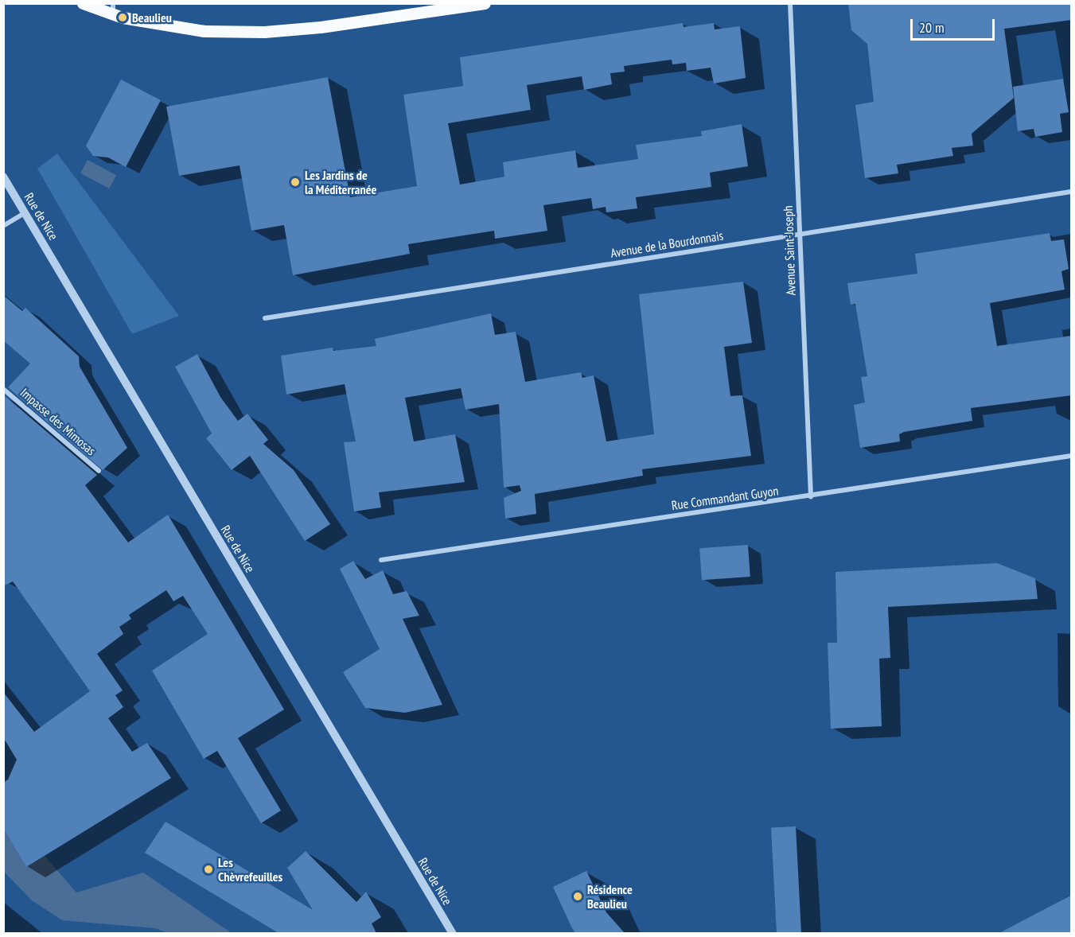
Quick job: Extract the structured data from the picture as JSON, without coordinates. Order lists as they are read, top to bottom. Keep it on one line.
{"streets":{"street":["Rue de Nice","Avenue de la Bourdonnais","Avenue Saint-Joseph","Impasse des Mimosas","Rue Commandant Guyon"]},"crossings":[["Avenue de la Bourdonnais","Avenue Saint-Joseph"],["Avenue Saint-Joseph","Rue Commandant Guyon"]],"places":["Beaulieu","Les Jardins de la Méditerranée","Les Chèvrefeuilles","Résidence Beaulieu"],"scale_bar":"20 m"}
